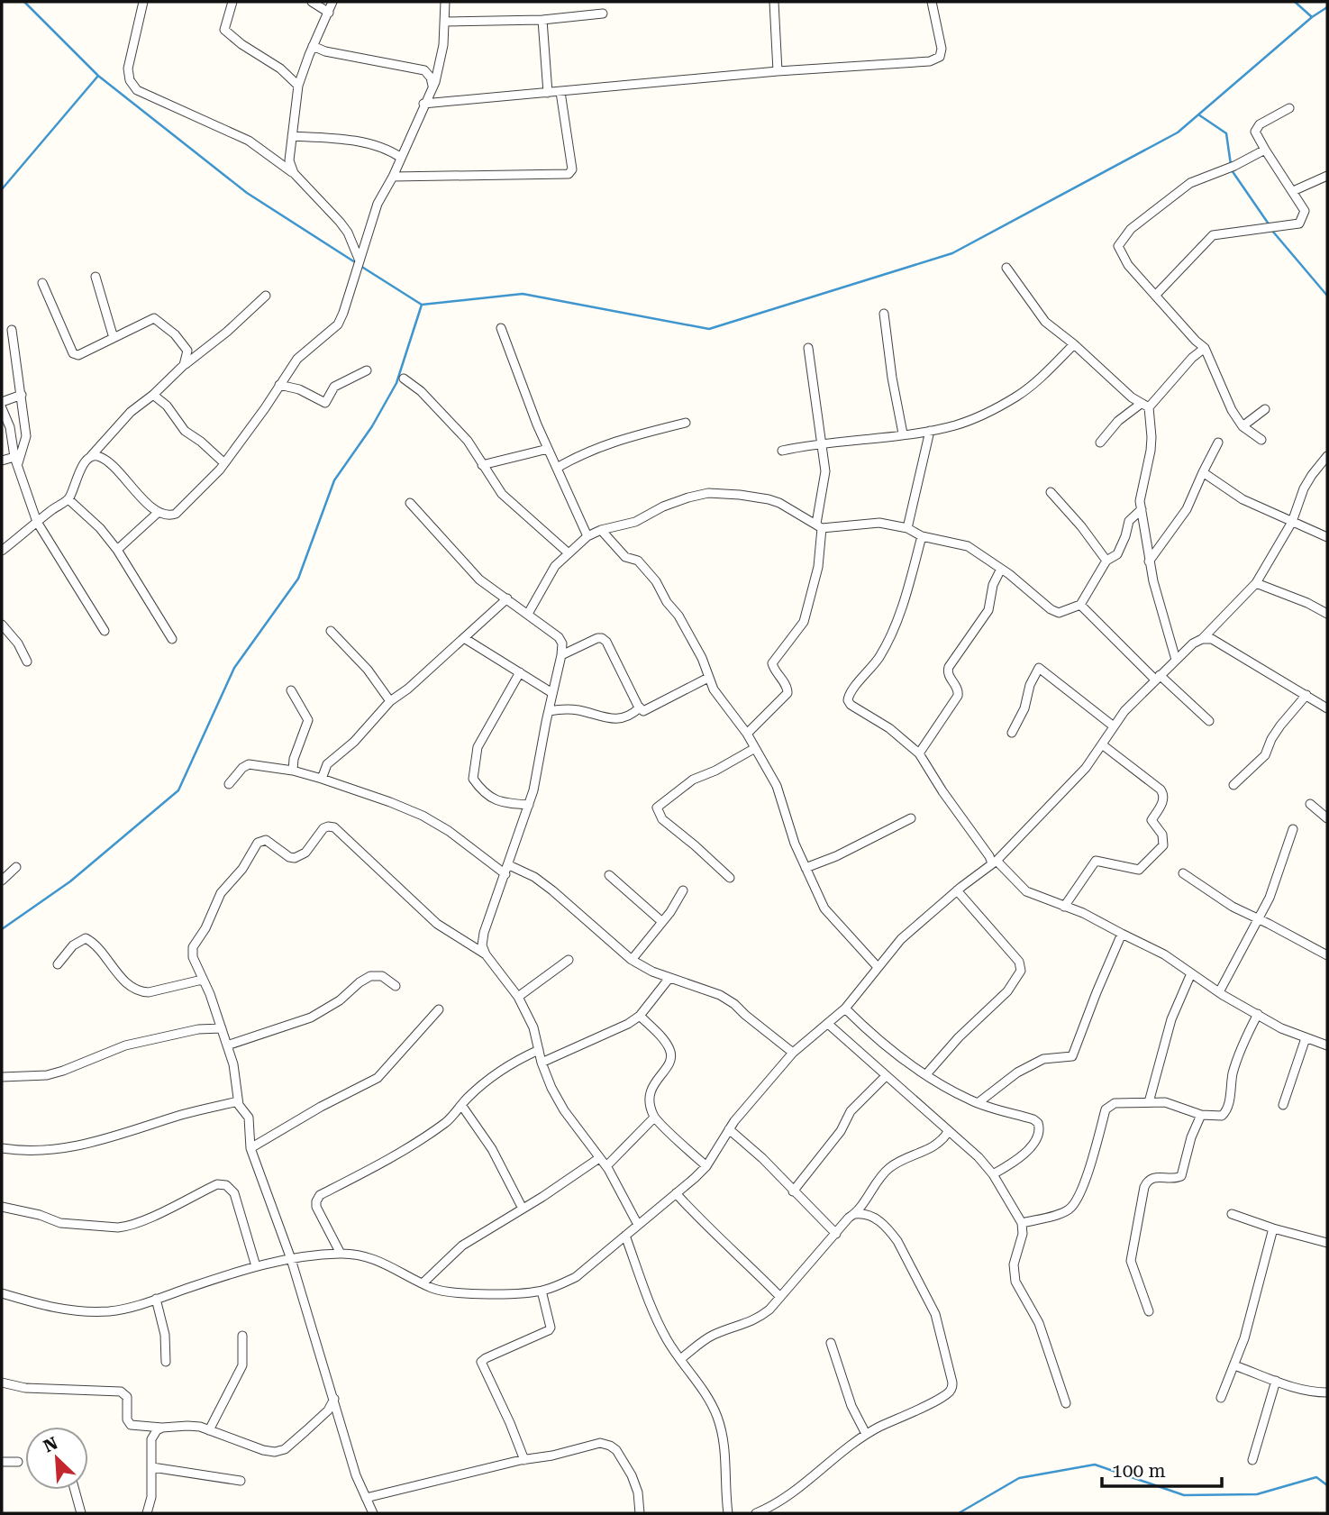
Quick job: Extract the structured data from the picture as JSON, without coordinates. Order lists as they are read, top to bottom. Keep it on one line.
{"scale_bar":"100 m","north":"top left"}
